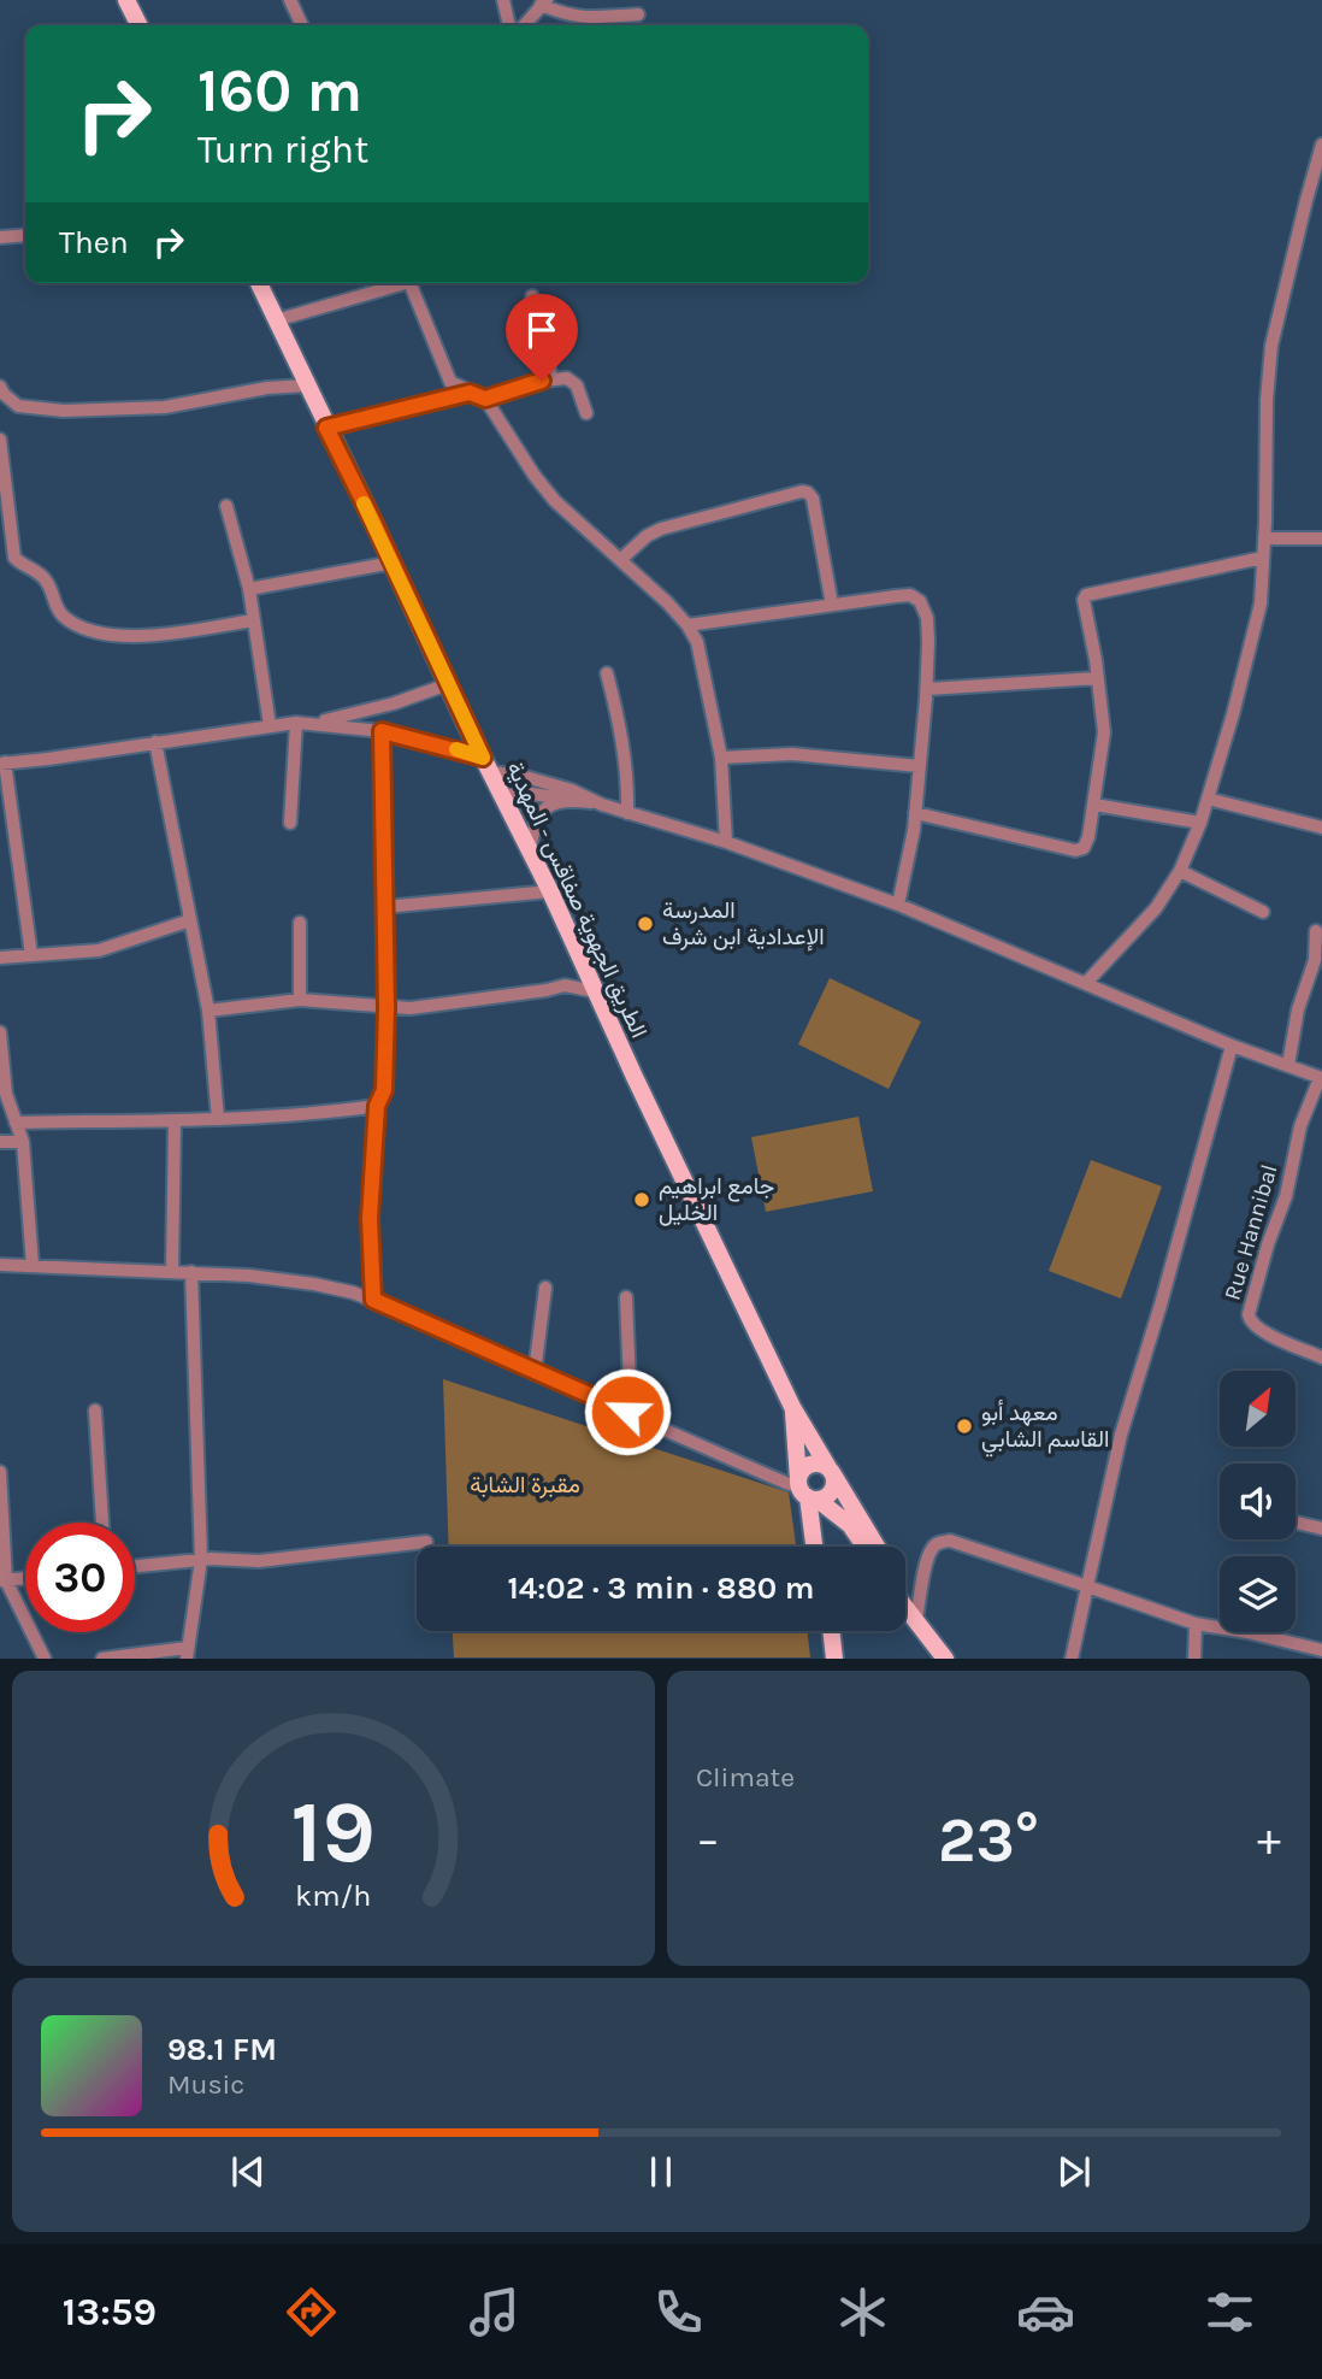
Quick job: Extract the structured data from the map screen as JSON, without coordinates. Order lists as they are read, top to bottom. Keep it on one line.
{"streets":{"main road":["الطريق الجهوية صفاقس - المهدية"],"street":["Rue Hannibal"]},"parks":["مقبرة الشابة"],"places":["المدرسة الإعدادية ابن شرف","جامع ابراهيم الخليل","معهد أبو القاسم الشابي"],"north":"top right","page":{"turn":["160 m","Turn right"],"then":"Then","limit":"30","trip":"14:02 · 3 min · 880 m","tile":"Climate","heat":["−","23°","+"],"song":["98.1 FM","Music"],"tabs":"13:59","gauge":["19","km/h"]}}
